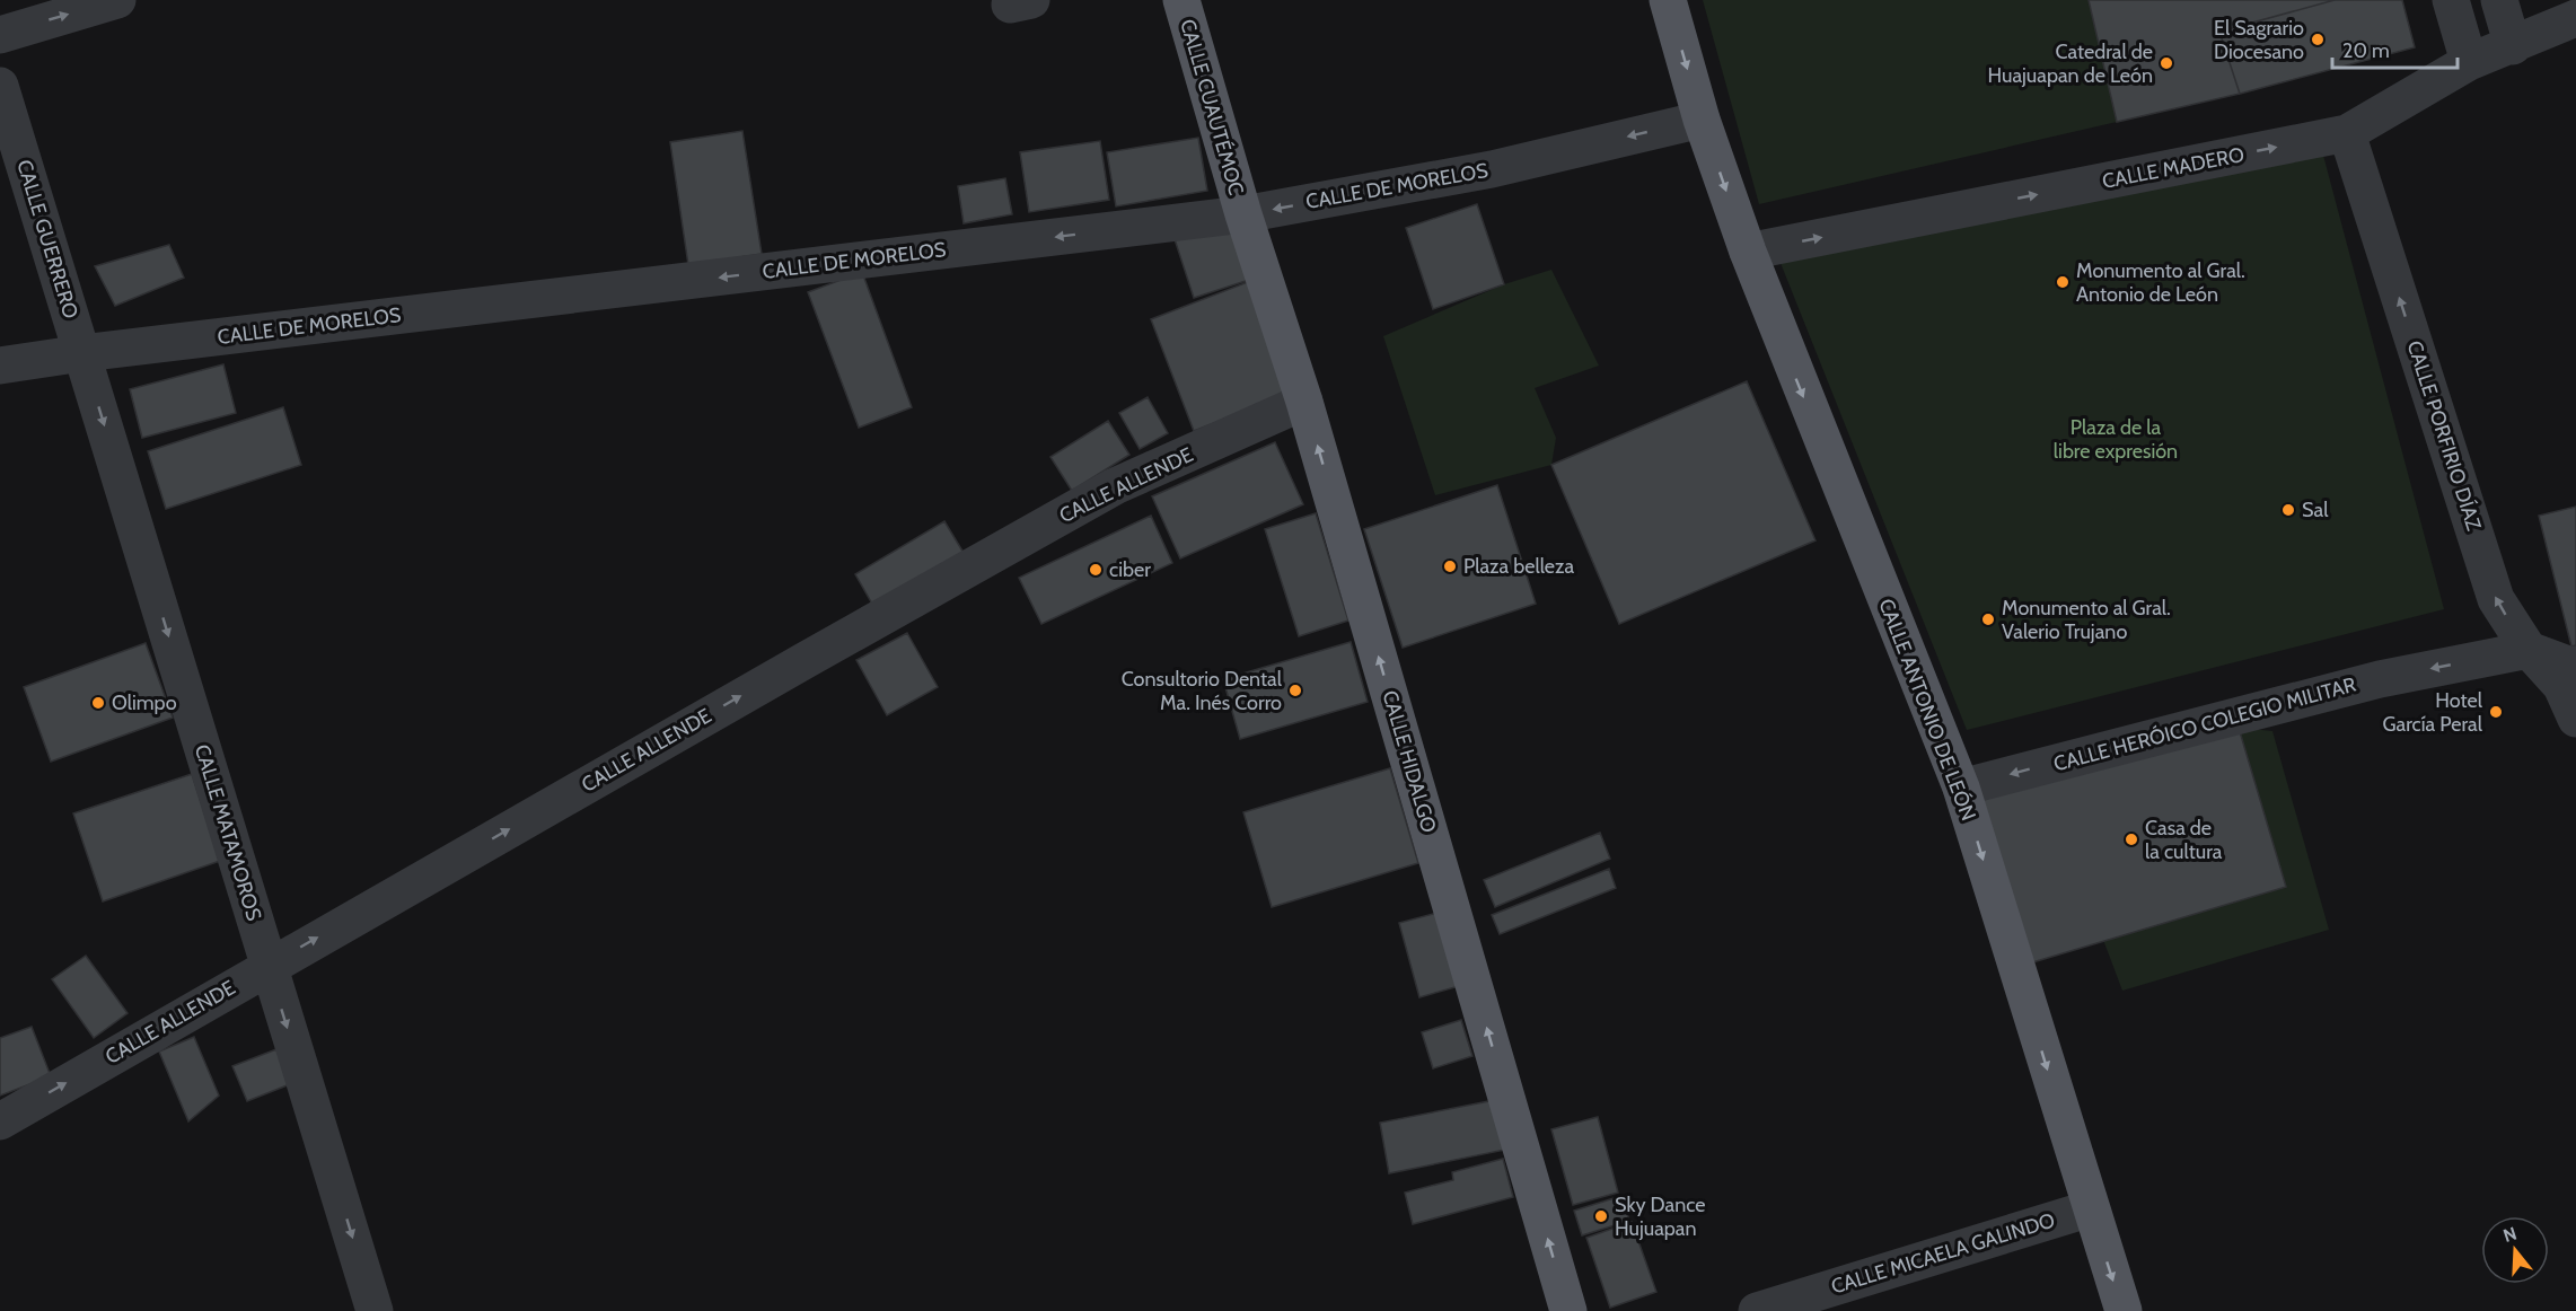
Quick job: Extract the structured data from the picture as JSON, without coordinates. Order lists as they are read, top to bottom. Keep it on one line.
{"streets":{"main road":["CALLE CUAUTÉMOC","CALLE ANTONIO DE LEÓN","CALLE HIDALGO"],"street":["CALLE MADERO","CALLE DE MORELOS","CALLE GUERRERO","CALLE PORFIRIO DÍAZ","CALLE ALLENDE","CALLE HERÓICO COLEGIO MILITAR","CALLE MATAMOROS","CALLE MICAELA GALINDO"]},"crossings":[["CALLE CUAUTÉMOC","CALLE DE MORELOS"],["CALLE CUAUTÉMOC","CALLE HIDALGO"],["CALLE MADERO","CALLE PORFIRIO DÍAZ"],["CALLE MADERO","CALLE ANTONIO DE LEÓN"],["CALLE DE MORELOS","CALLE GUERRERO"],["CALLE DE MORELOS","CALLE ANTONIO DE LEÓN"],["CALLE DE MORELOS","CALLE HIDALGO"],["CALLE DE MORELOS","CALLE MATAMOROS"],["CALLE GUERRERO","CALLE MATAMOROS"],["CALLE PORFIRIO DÍAZ","CALLE HERÓICO COLEGIO MILITAR"],["CALLE ALLENDE","CALLE HIDALGO"],["CALLE ALLENDE","CALLE MATAMOROS"],["CALLE ANTONIO DE LEÓN","CALLE HERÓICO COLEGIO MILITAR"],["CALLE ANTONIO DE LEÓN","CALLE MICAELA GALINDO"]],"one_way":["CALLE MADERO","CALLE DE MORELOS","CALLE PORFIRIO DÍAZ","CALLE ALLENDE","CALLE ANTONIO DE LEÓN","CALLE HERÓICO COLEGIO MILITAR","CALLE HIDALGO","CALLE MATAMOROS"],"parks":["Plaza de la libre expresión"],"places":["El Sagrario Diocesano","Catedral de Huajuapan de León","Monumento al Gral. Antonio de León","Sal","Plaza belleza","ciber","Monumento al Gral. Valerio Trujano","Consultorio Dental Ma. Inés Corro","Olimpo","Hotel García Peral","Casa de la cultura","Sky Dance Hujuapan"],"scale_bar":"20 m","north":"top"}
